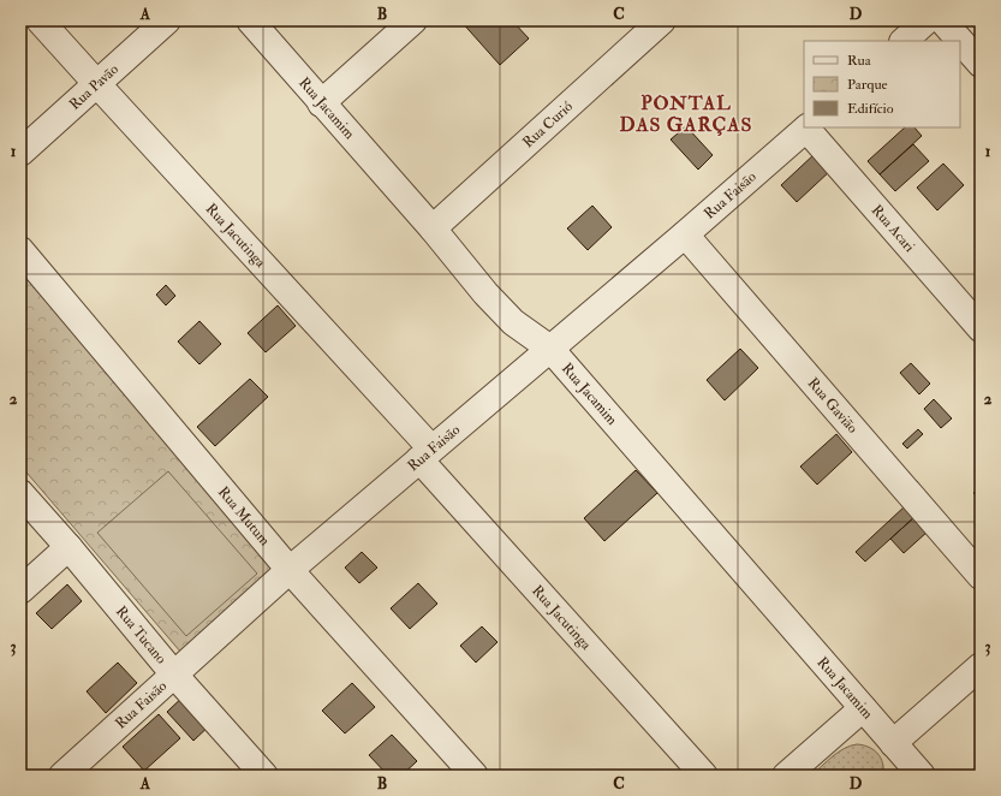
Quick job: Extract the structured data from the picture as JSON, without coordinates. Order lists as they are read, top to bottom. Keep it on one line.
{"streets":{"street":["Rua Pavão","Rua Jacamim","Rua Curió","Rua Faisão","Rua Acari","Rua Jacutinga","Rua Gavião","Rua Mutum","Rua Tucano"]},"crossings":[["Rua Pavão","Rua Jacutinga"],["Rua Jacamim","Rua Curió"],["Rua Jacamim","Rua Faisão"],["Rua Faisão","Rua Acari"],["Rua Faisão","Rua Jacutinga"],["Rua Faisão","Rua Gavião"],["Rua Faisão","Rua Mutum"],["Rua Faisão","Rua Tucano"]],"districts":["PONTAL DAS GARÇAS"],"legend":["Rua","Parque","Edifício"],"grid":{"columns":["A","B","C","D"],"rows":["1","2","3"]}}
